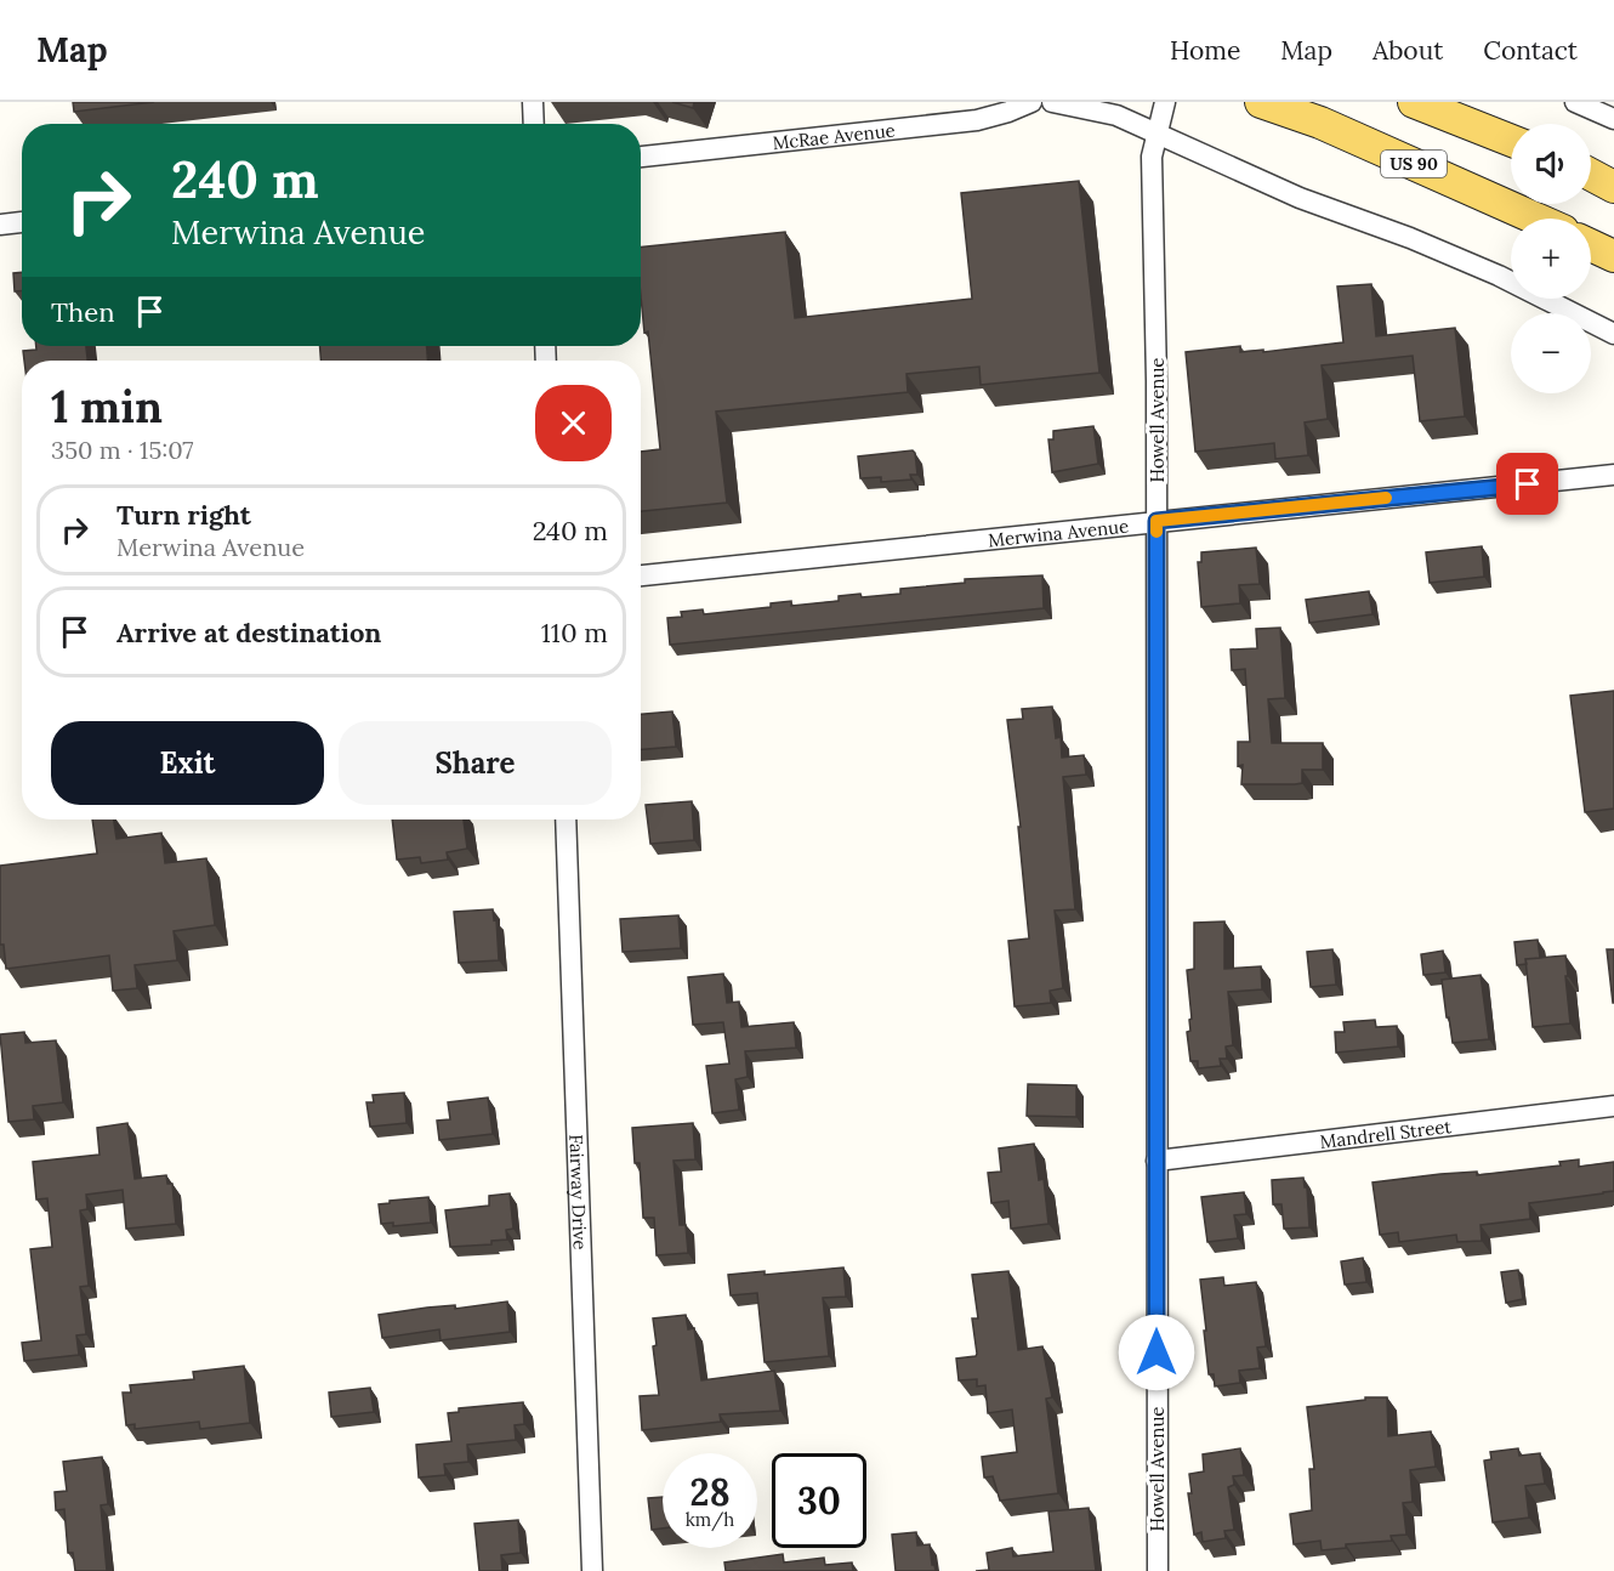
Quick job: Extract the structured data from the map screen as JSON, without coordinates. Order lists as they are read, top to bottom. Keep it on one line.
{"streets":{"main road":["US 90"],"street":["McRae Avenue","Howell Avenue","Merwina Avenue","Mandrell Street","Fairway Drive"]},"crossings":[["Howell Avenue","Merwina Avenue"],["Howell Avenue","Mandrell Street"]],"page":{"header":"Map","nav":["Home","Map","About","Contact"],"map_buttons":["+","−"],"turn":["240 m","Merwina Avenue"],"then":"Then","heading":["1 min","350 m · 15:07"],"list":[{"name":"Turn right","note":"Merwina Avenue","value":"240 m"},{"name":"Arrive at destination","value":"110 m"}],"buttons":["Exit","Share"],"speed":"28 km/h","limit":"30"}}
